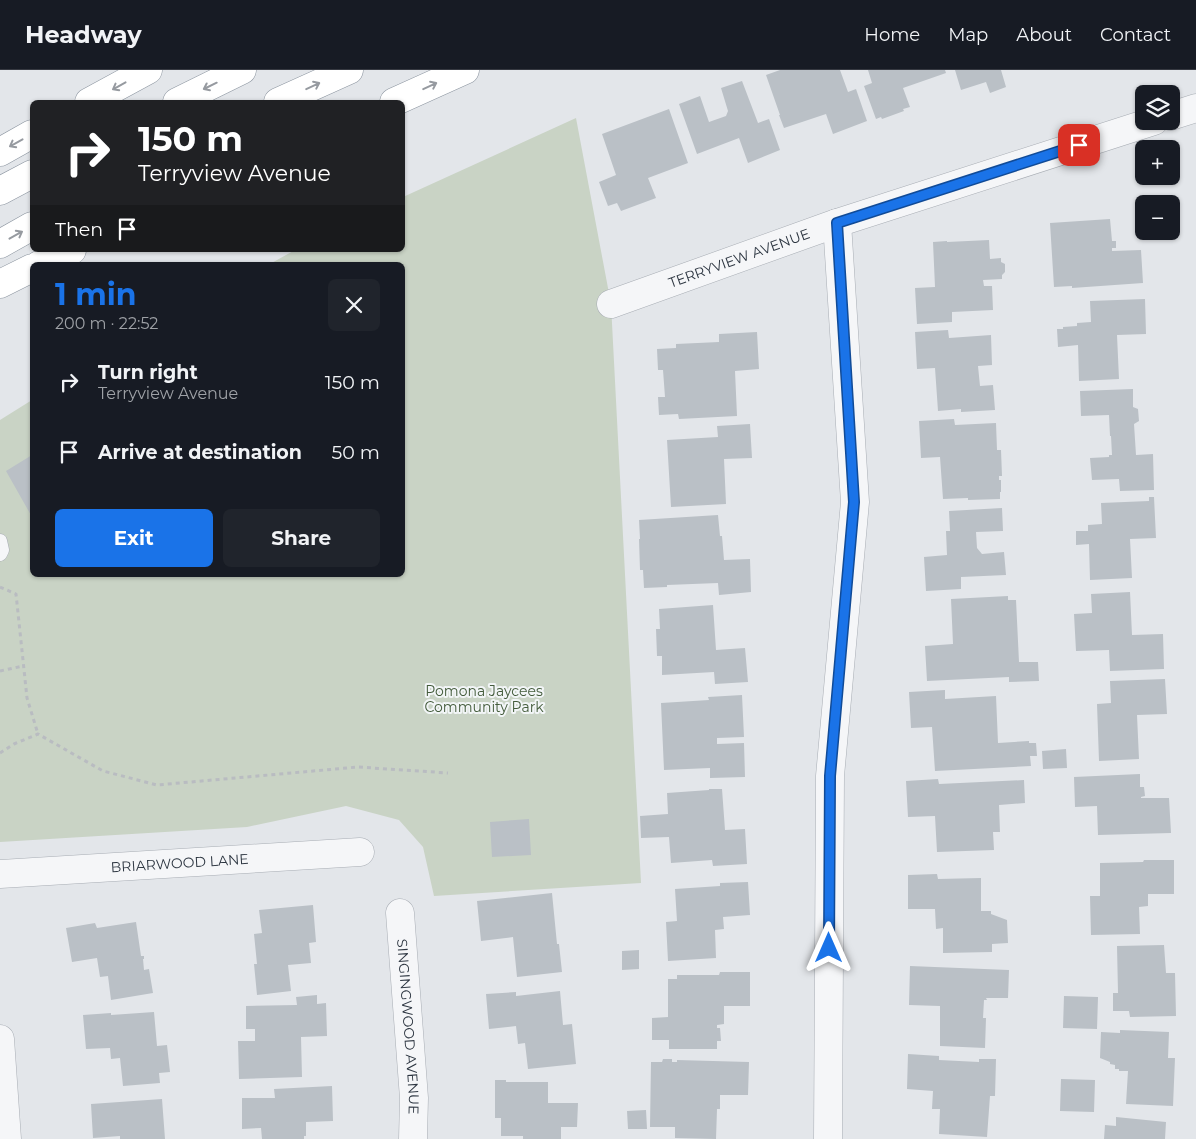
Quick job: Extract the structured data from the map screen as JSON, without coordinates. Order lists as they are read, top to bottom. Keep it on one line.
{"streets":{"street":["TERRYVIEW AVENUE","BRIARWOOD LANE","SINGINGWOOD AVENUE"]},"parks":["Pomona Jaycees Community Park"],"page":{"header":"Headway","nav":["Home","Map","About","Contact"],"map_buttons":["+","−"],"turn":["150 m","Terryview Avenue"],"then":"Then","heading":["1 min","200 m · 22:52"],"list":[{"name":"Turn right","note":"Terryview Avenue","value":"150 m"},{"name":"Arrive at destination","value":"50 m"}],"buttons":["Exit","Share"]}}
